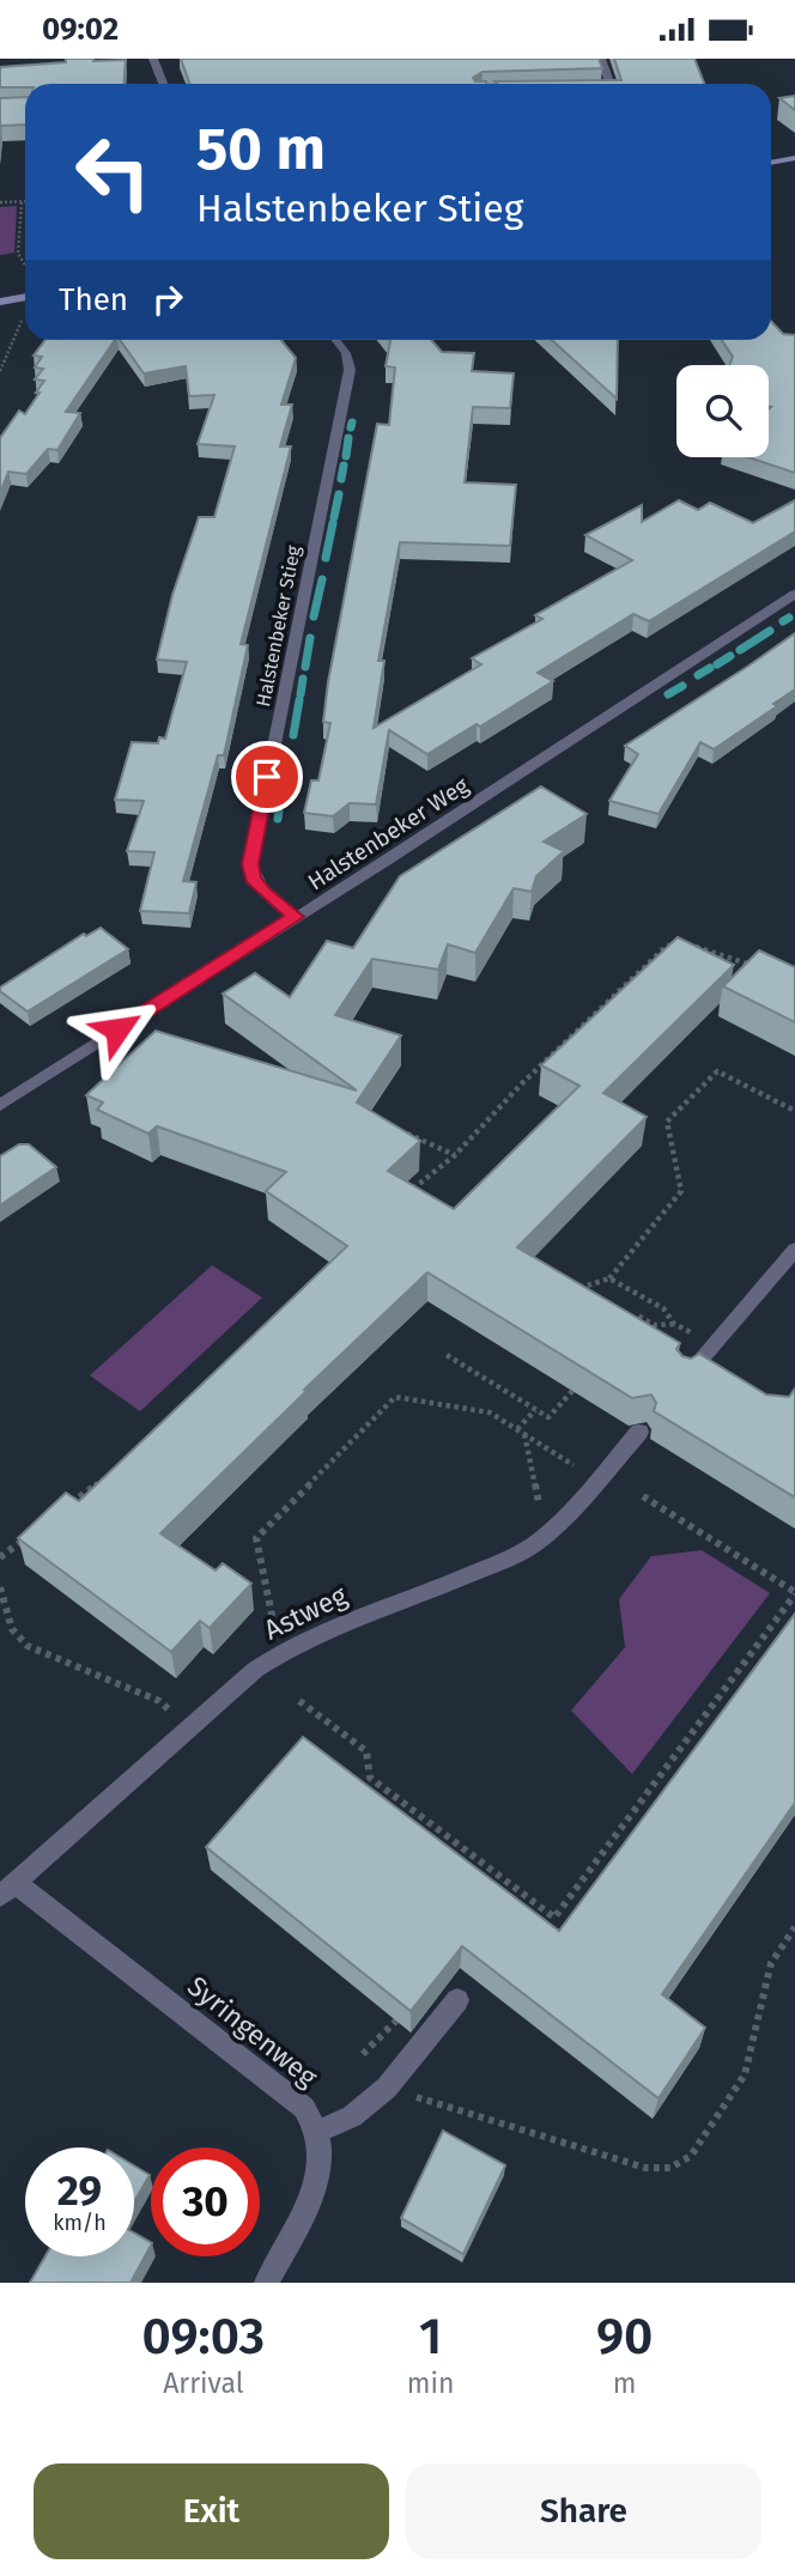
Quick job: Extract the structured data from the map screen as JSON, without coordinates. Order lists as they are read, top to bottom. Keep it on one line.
{"streets":{"street":["Halstenbeker Stieg","Halstenbeker Weg","Astweg","Syringenweg"]},"crossings":[["Halstenbeker Stieg","Halstenbeker Weg"],["Astweg","Syringenweg"]],"page":{"status":"09:02","turn":["50 m","Halstenbeker Stieg"],"then":"Then","speed":"29 km/h","limit":"30","eta":["09:03","Arrival","1","min","90","m"],"buttons":["Exit","Share"]}}
